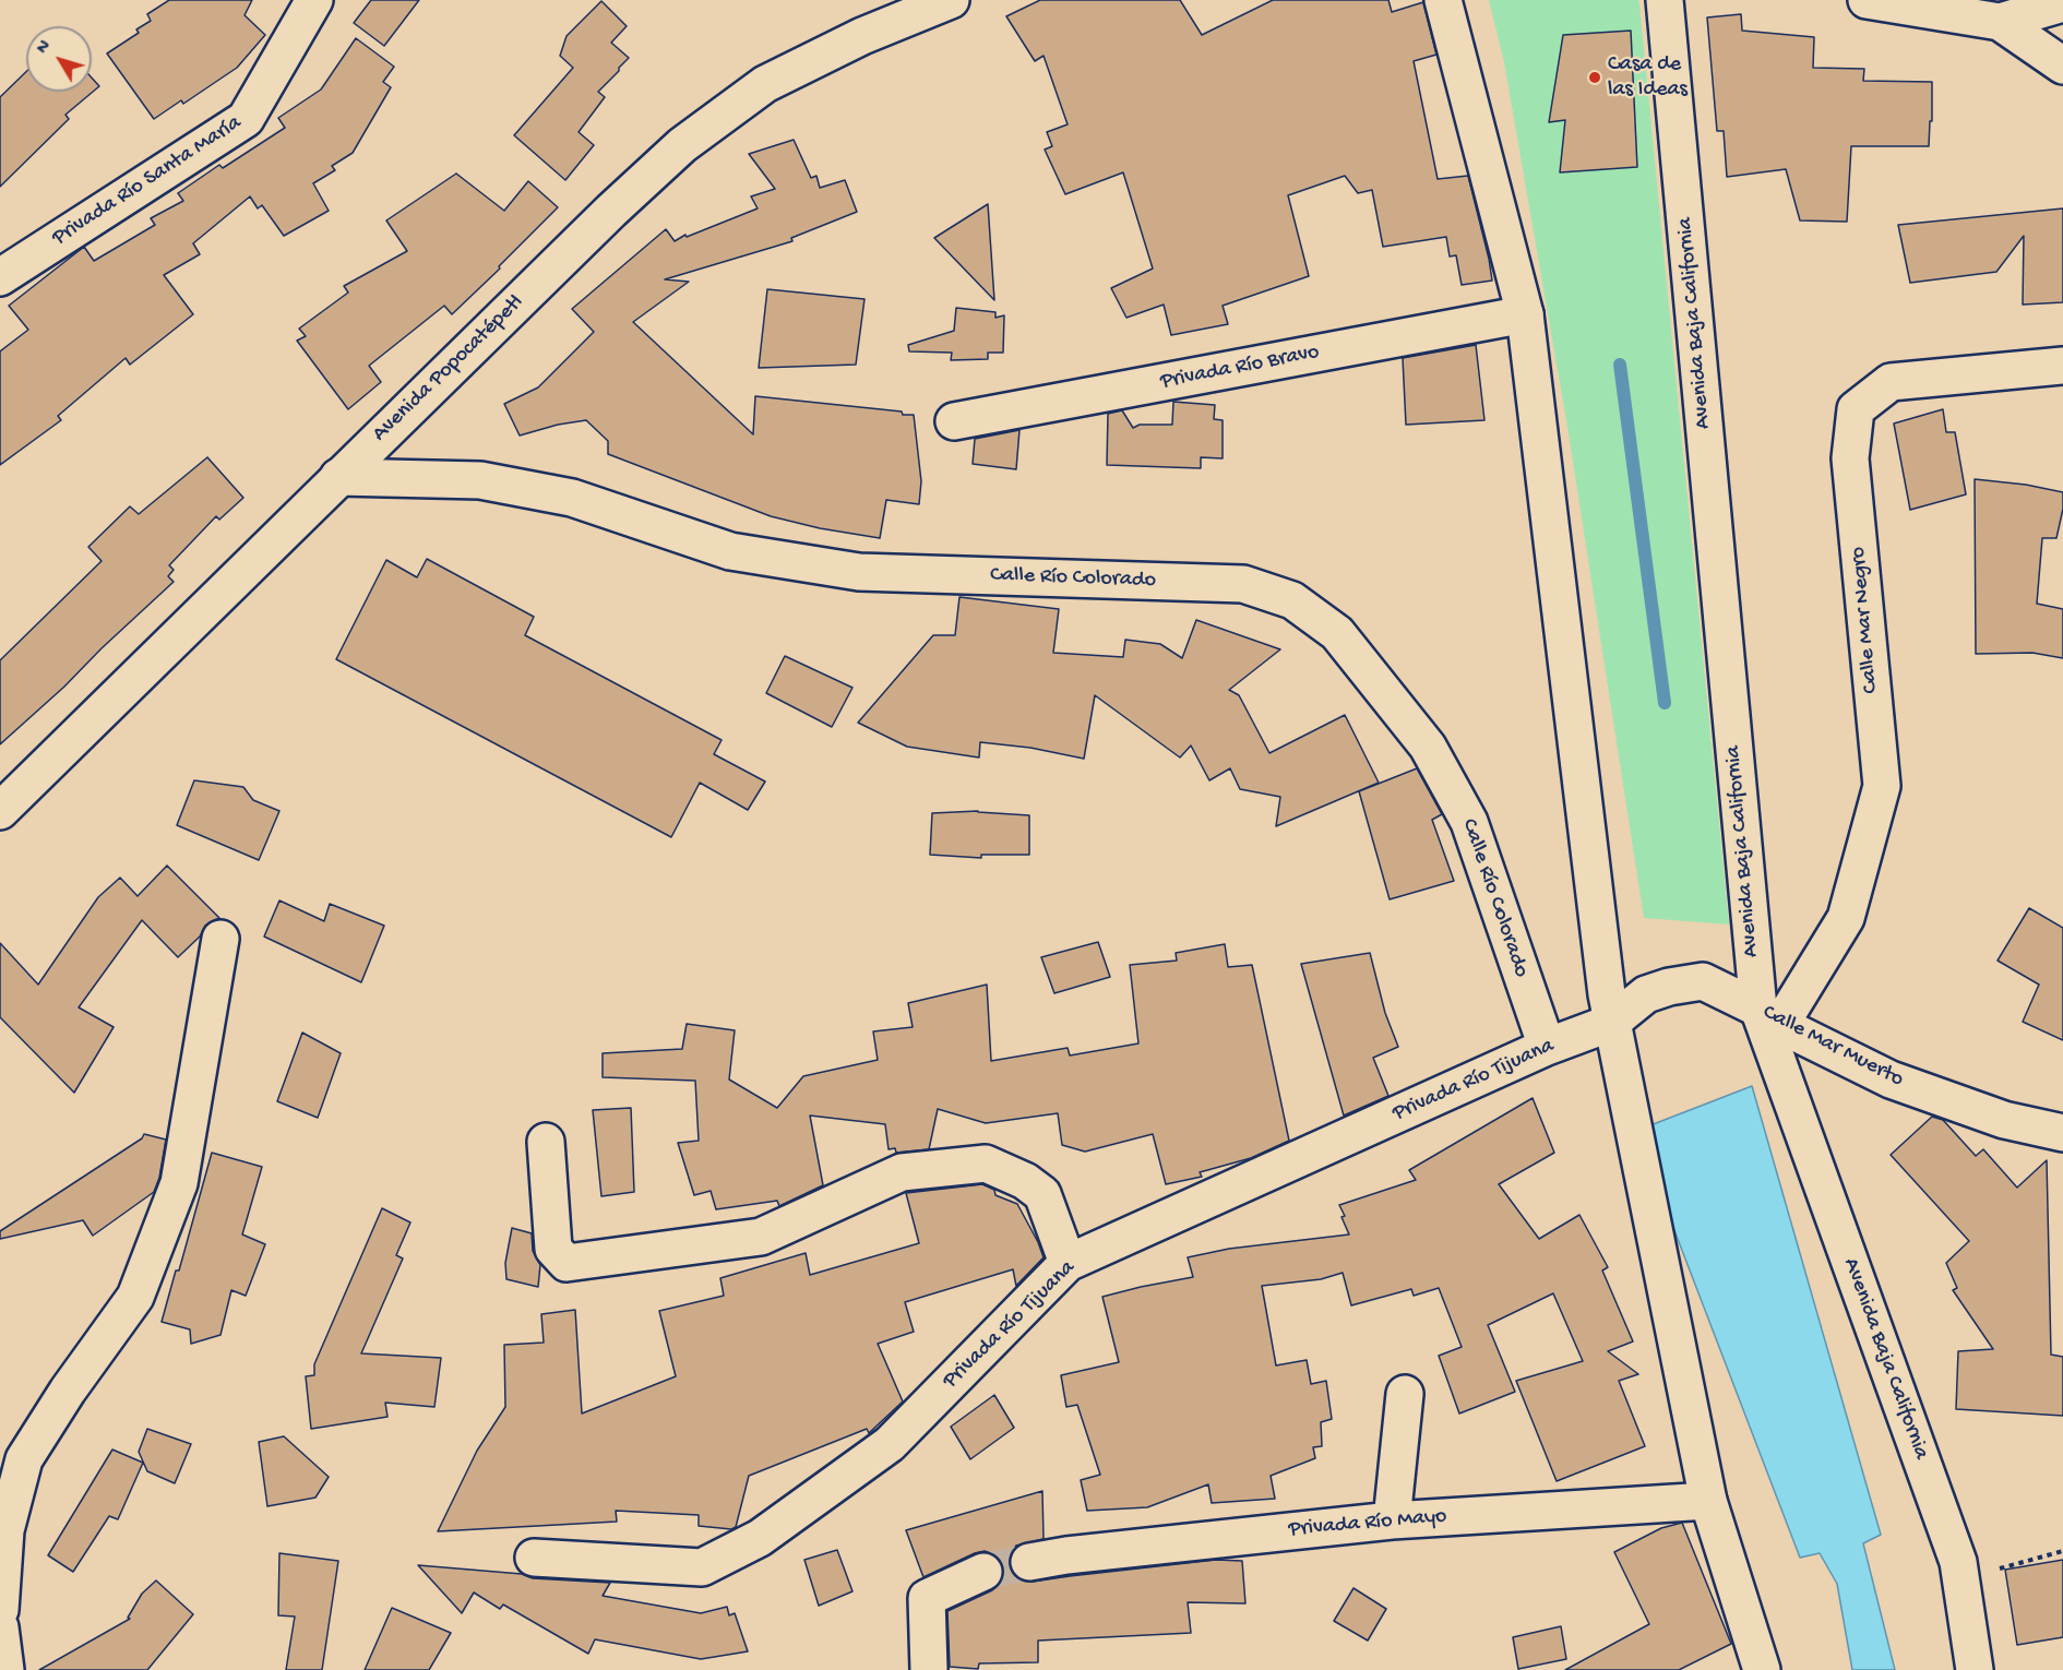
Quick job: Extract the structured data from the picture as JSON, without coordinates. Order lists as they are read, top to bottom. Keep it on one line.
{"streets":{"street":["Privada Río Santa María","Avenida Baja California","Privada Río Bravo","Avenida Popocatépetl","Calle Río Colorado","Calle Mar Negro","Calle Mar Muerto","Privada Río Tijuana","Privada Río Mayo"]},"crossings":[["Avenida Baja California","Calle Mar Negro"],["Avenida Baja California","Calle Mar Muerto"],["Avenida Popocatépetl","Calle Río Colorado"],["Calle Río Colorado","Privada Río Tijuana"],["Calle Mar Negro","Calle Mar Muerto"],["Calle Mar Muerto","Privada Río Tijuana"]],"places":["Casa de las Ideas"],"north":"top left"}
